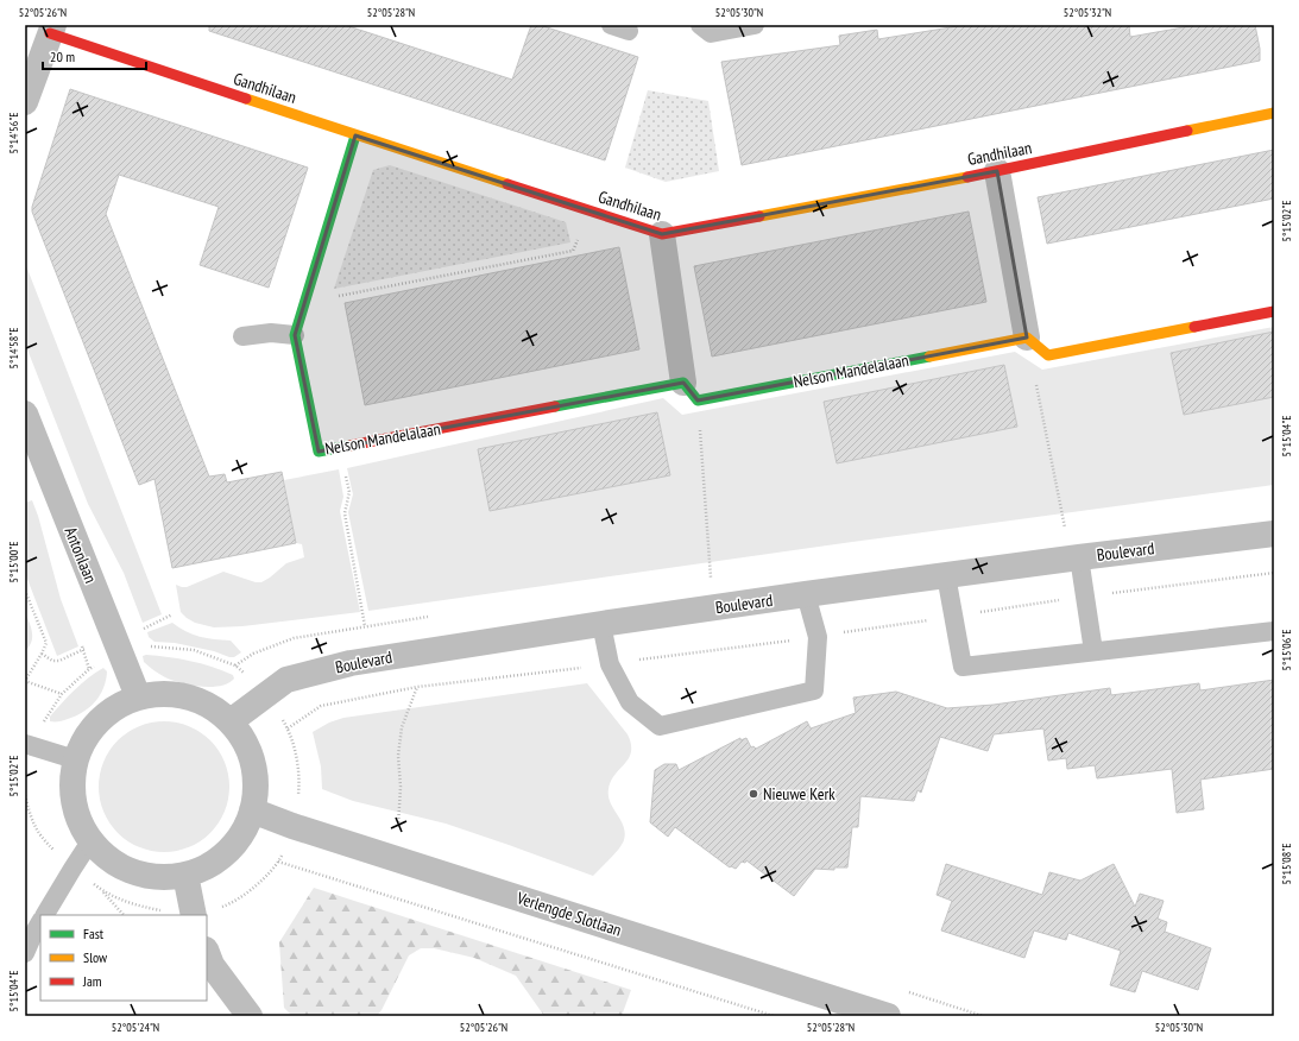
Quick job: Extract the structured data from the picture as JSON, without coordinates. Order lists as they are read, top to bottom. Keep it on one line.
{"streets":{"street":["Gandhilaan","Nelson Mandelalaan","Boulevard","Antonlaan","Verlengde Slotlaan"]},"crossings":[["Gandhilaan","Nelson Mandelalaan"]],"places":["Nieuwe Kerk"],"legend":["Fast","Slow","Jam"],"scale_bar":"20 m","coordinates":["52°05'26\"N","52°05'28\"N","52°05'30\"N","52°05'32\"N","5°14'56\"E","5°15'02\"E","5°14'58\"E","5°15'04\"E","5°15'00\"E","5°15'06\"E","5°15'08\"E","52°05'24\"N"]}
